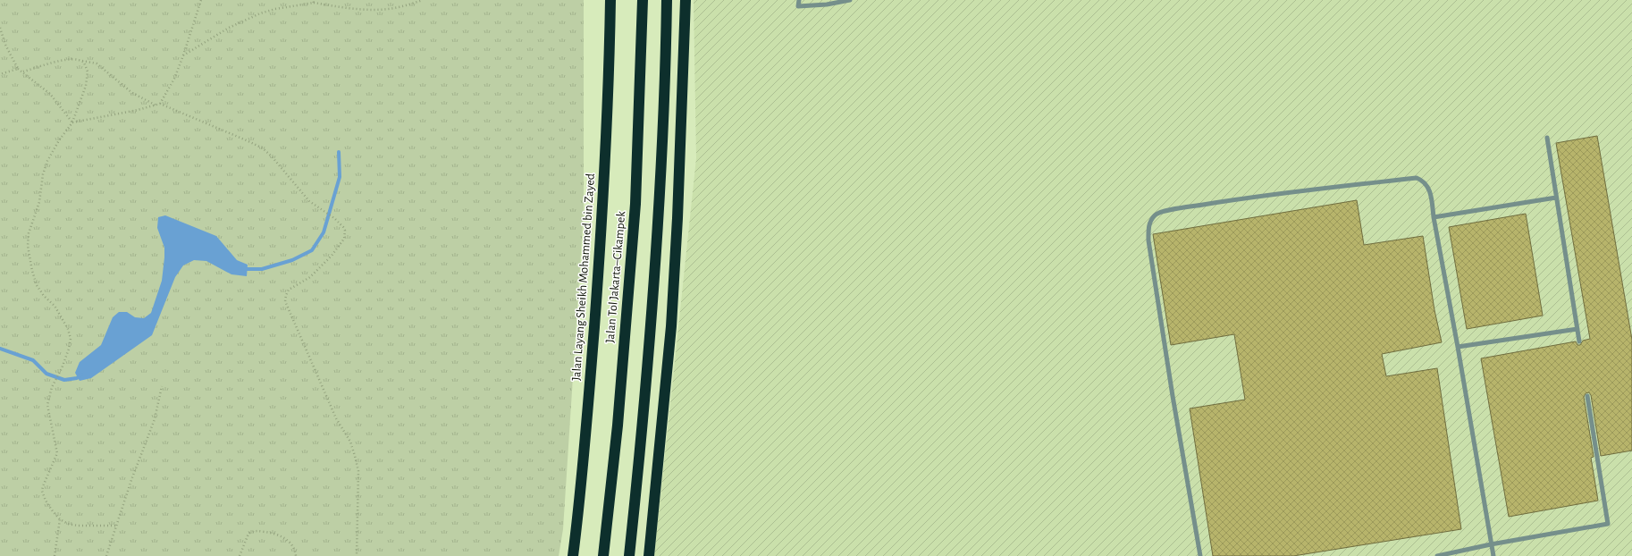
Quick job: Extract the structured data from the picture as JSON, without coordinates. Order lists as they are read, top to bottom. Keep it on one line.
{"streets":{"highway":["Jalan Layang Sheikh Mohammed bin Zayed","Jalan Tol Jakarta–Cikampek"]}}
